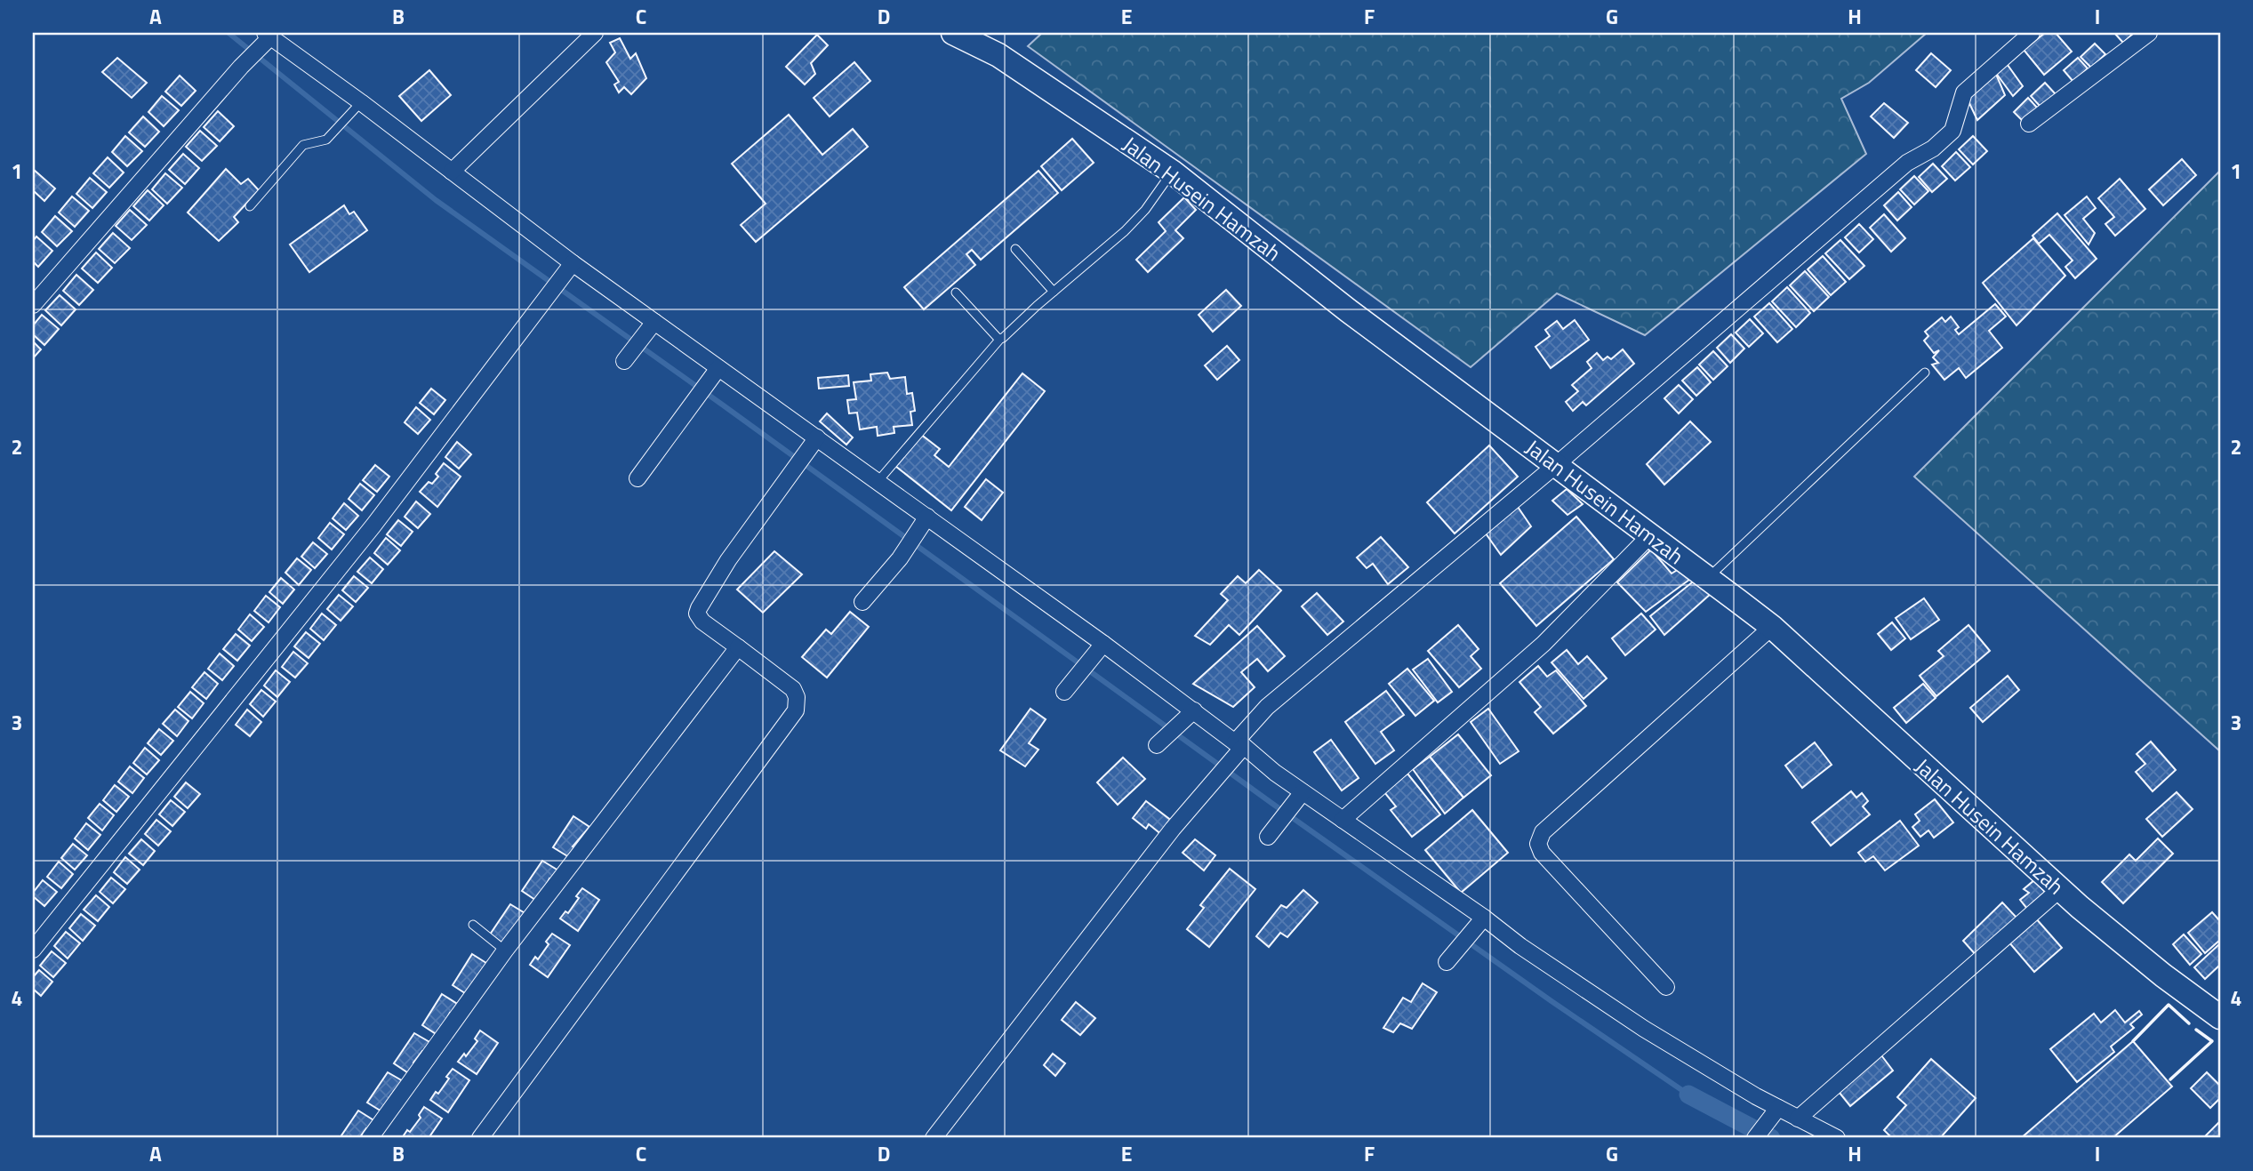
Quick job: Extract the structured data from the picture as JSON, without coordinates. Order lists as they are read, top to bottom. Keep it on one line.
{"streets":{"street":["Jalan Husein Hamzah"]},"grid":{"columns":["A","B","C","D","E","F","G","H","I"],"rows":["1","2","3","4"]}}
